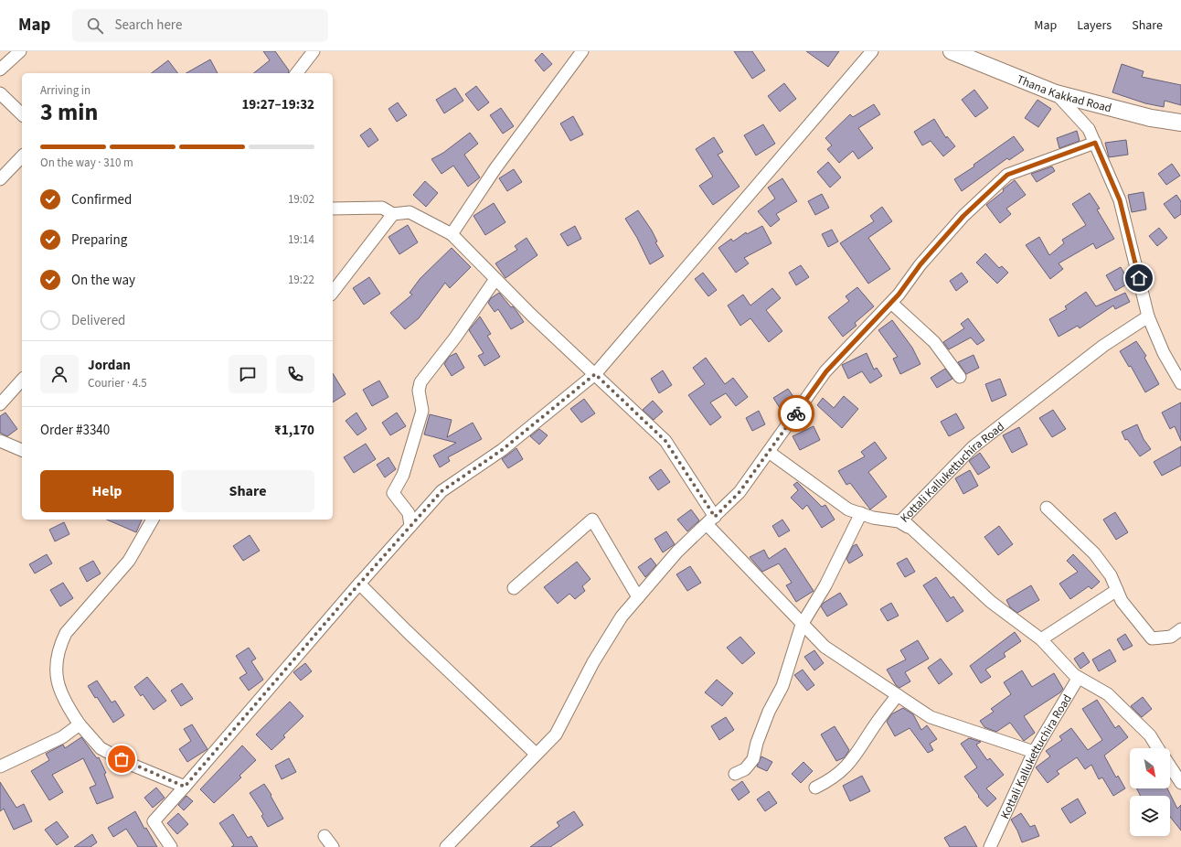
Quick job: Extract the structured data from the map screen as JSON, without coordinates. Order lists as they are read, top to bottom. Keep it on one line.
{"streets":{"main road":["Thana Kakkad Road"],"street":["Kottali Kallukettuchira Road"]},"north":"bottom right","page":{"header":"Map","search":"Search here","nav":["Map","Layers","Share"],"heading":["3 min","Arriving in","19:27–19:32"],"panel":["Jordan","Courier · 4.5","Order #3340","₹1,170"],"bar":"On the way · 310 m","list":[["Confirmed","19:02"],["Preparing","19:14"],["On the way","19:22"],"Delivered"],"buttons":["Help","Share"]}}
